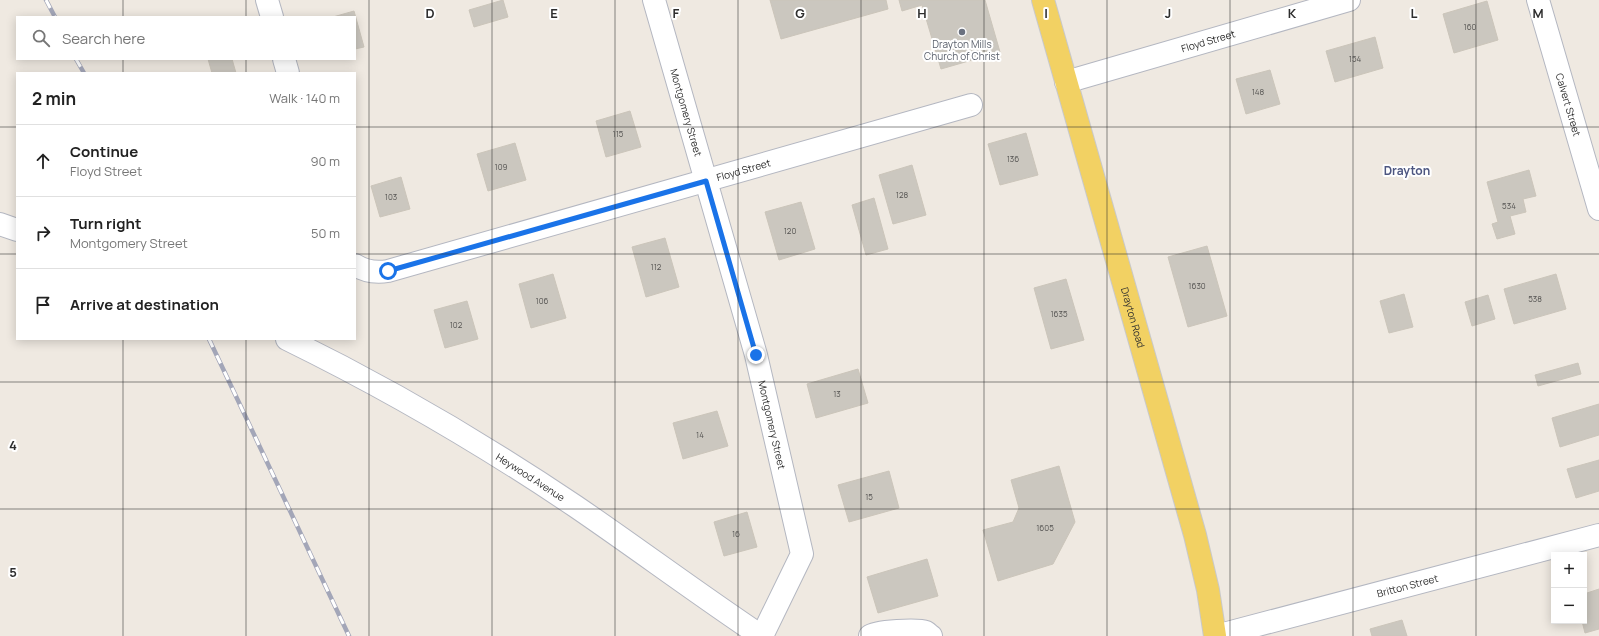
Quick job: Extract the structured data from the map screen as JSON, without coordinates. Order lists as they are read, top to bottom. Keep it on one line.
{"streets":{"main road":["Drayton Road"],"street":["Floyd Street","Calvert Street","Montgomery Street","Heywood Avenue","Britton Street"]},"crossings":[["Floyd Street","Montgomery Street"],["Floyd Street","Drayton Road"],["Montgomery Street","Heywood Avenue"],["Drayton Road","Britton Street"]],"districts":["Drayton"],"places":["Drayton Mills Church of Christ"],"house_numbers":["160","154","148","115","136","109","128","103","534","120","112","1630","538","106","1635","102","13","14","15","1605","16"],"page":{"search":"Search here","heading":["2 min","Walk · 140 m"],"list":[["Continue","Floyd Street","90 m"],["Turn right","Montgomery Street","50 m"],"Arrive at destination"],"map_buttons":["+","−"]},"grid":{"columns":["D","E","F","G","H","I","J","K","L","M"],"rows":["4","5"]}}
